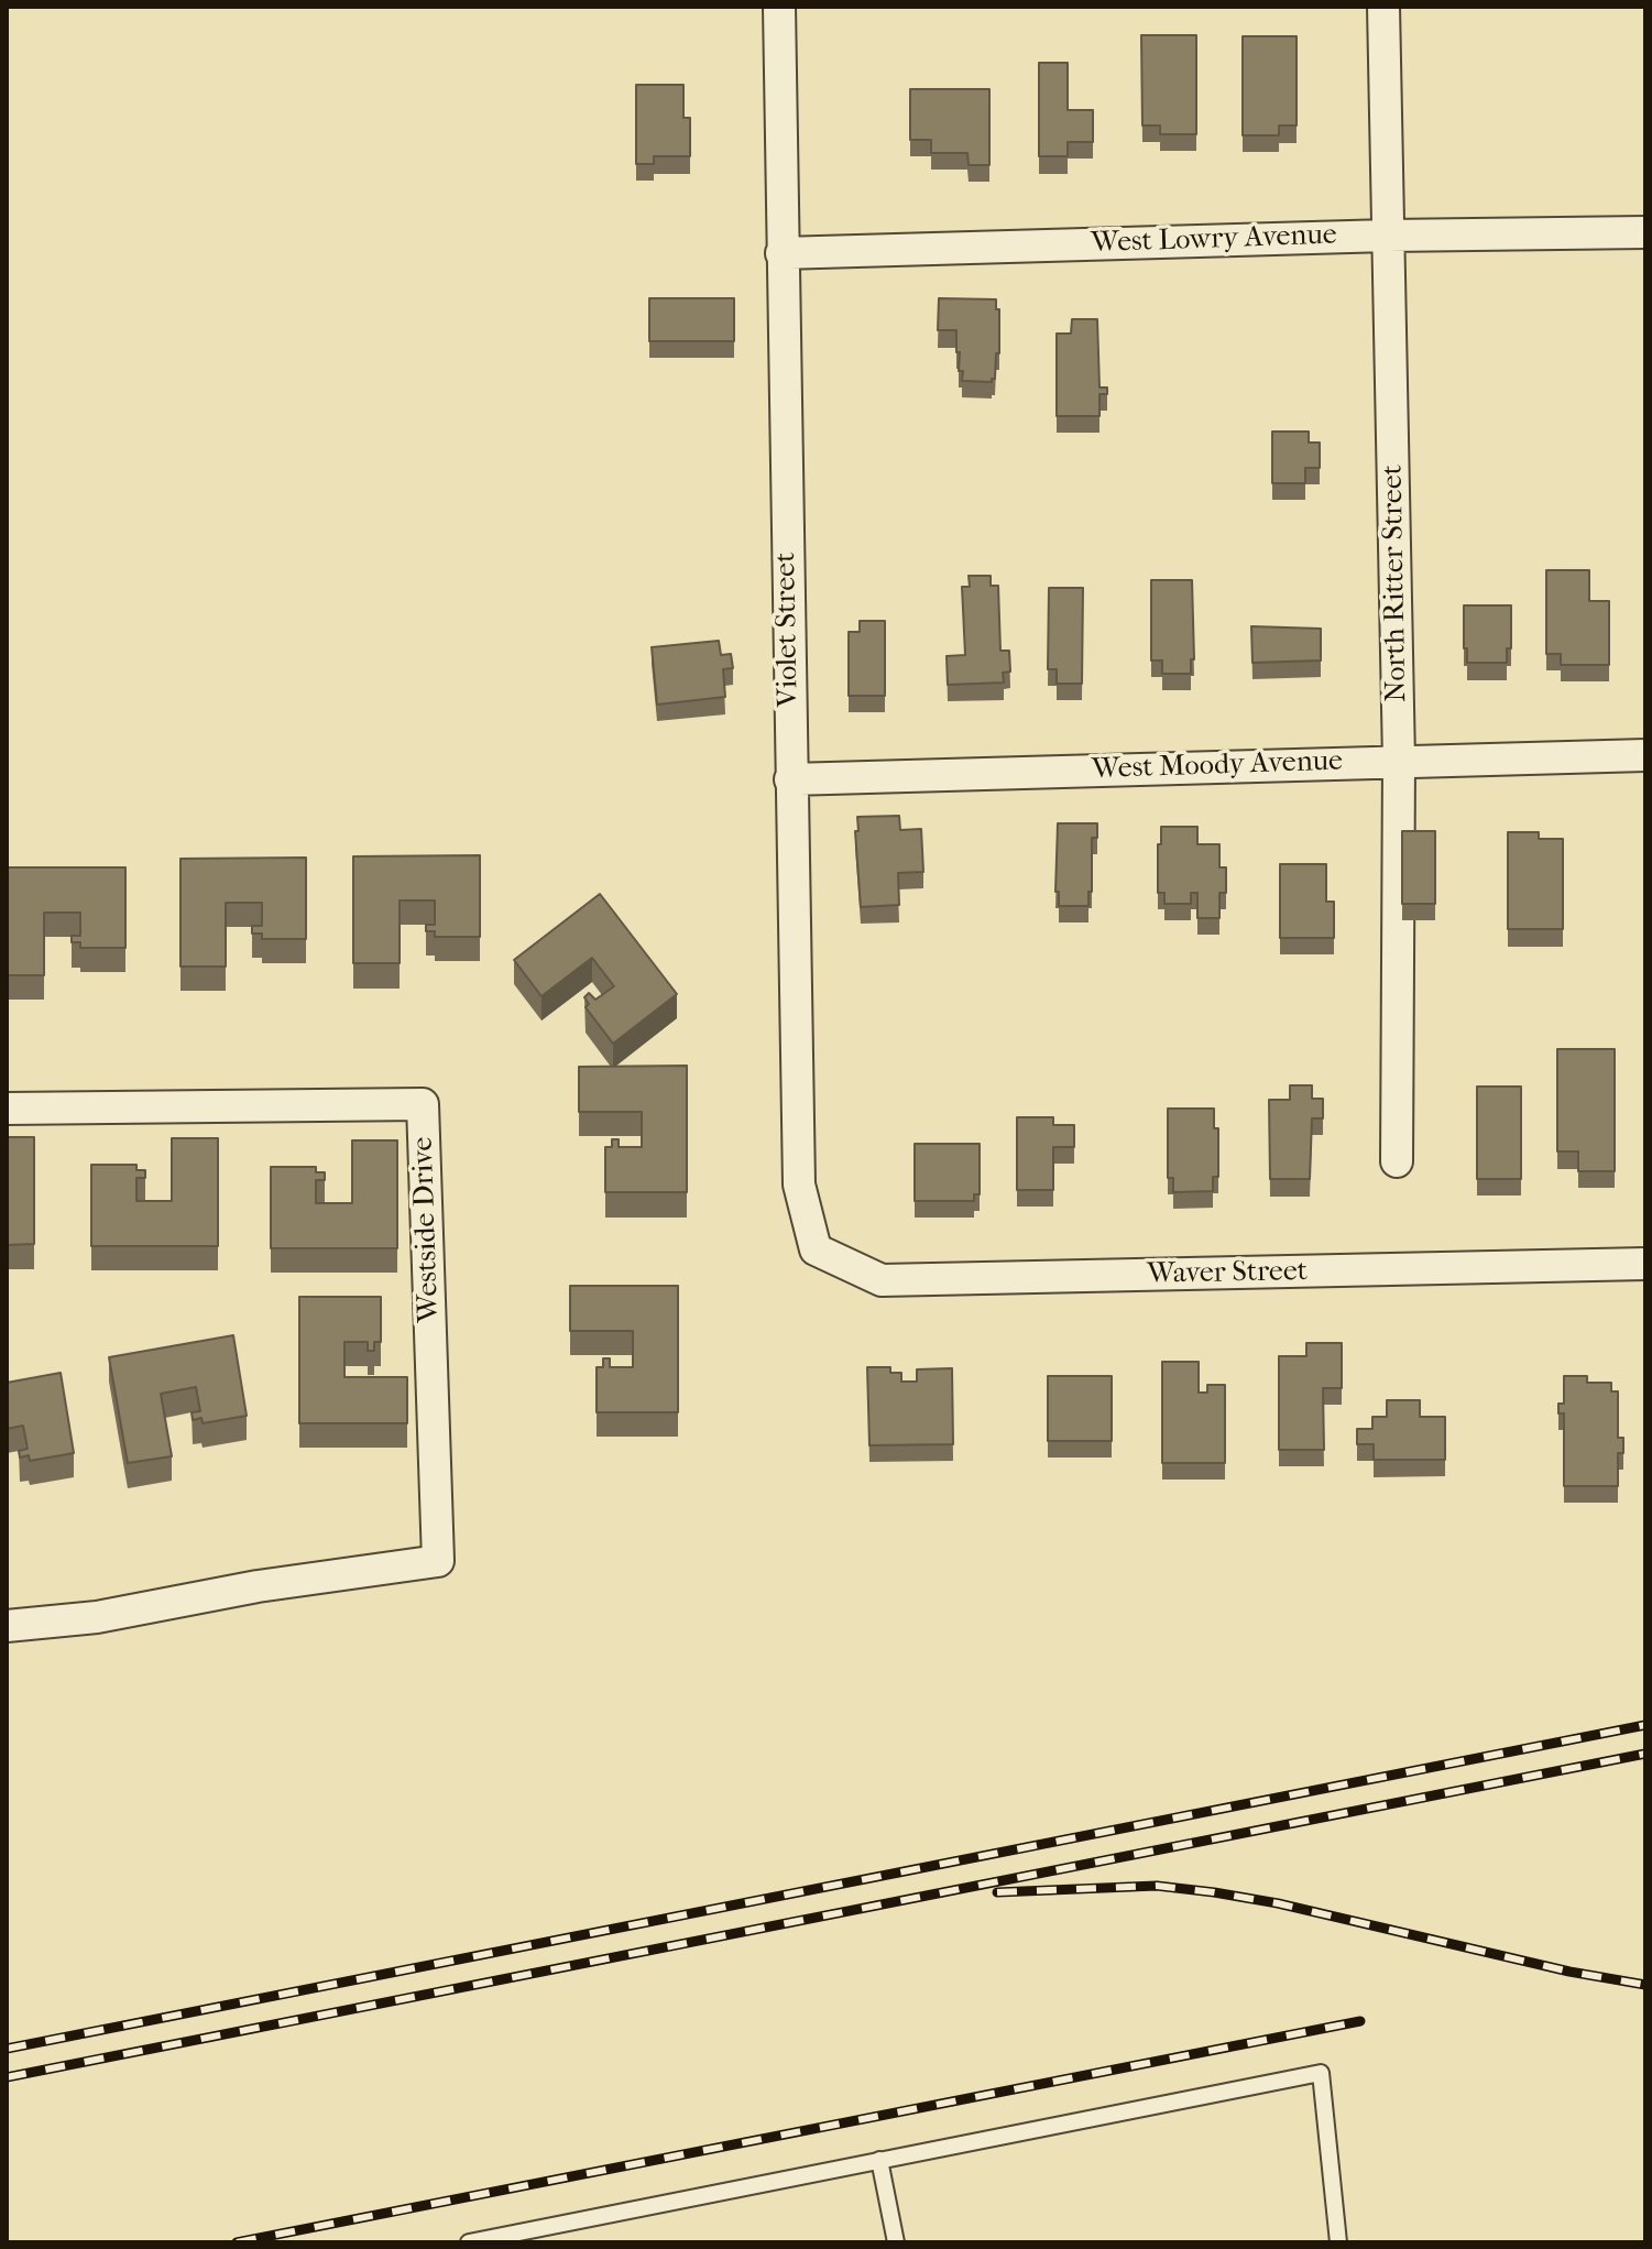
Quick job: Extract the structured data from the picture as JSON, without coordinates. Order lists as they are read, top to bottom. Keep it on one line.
{"streets":{"street":["West Lowry Avenue","North Ritter Street","Violet Street","West Moody Avenue","Westside Drive","Waver Street"]},"crossings":[["West Lowry Avenue","North Ritter Street"],["West Lowry Avenue","Violet Street"],["North Ritter Street","West Moody Avenue"],["Violet Street","West Moody Avenue"],["Violet Street","Waver Street"]]}
